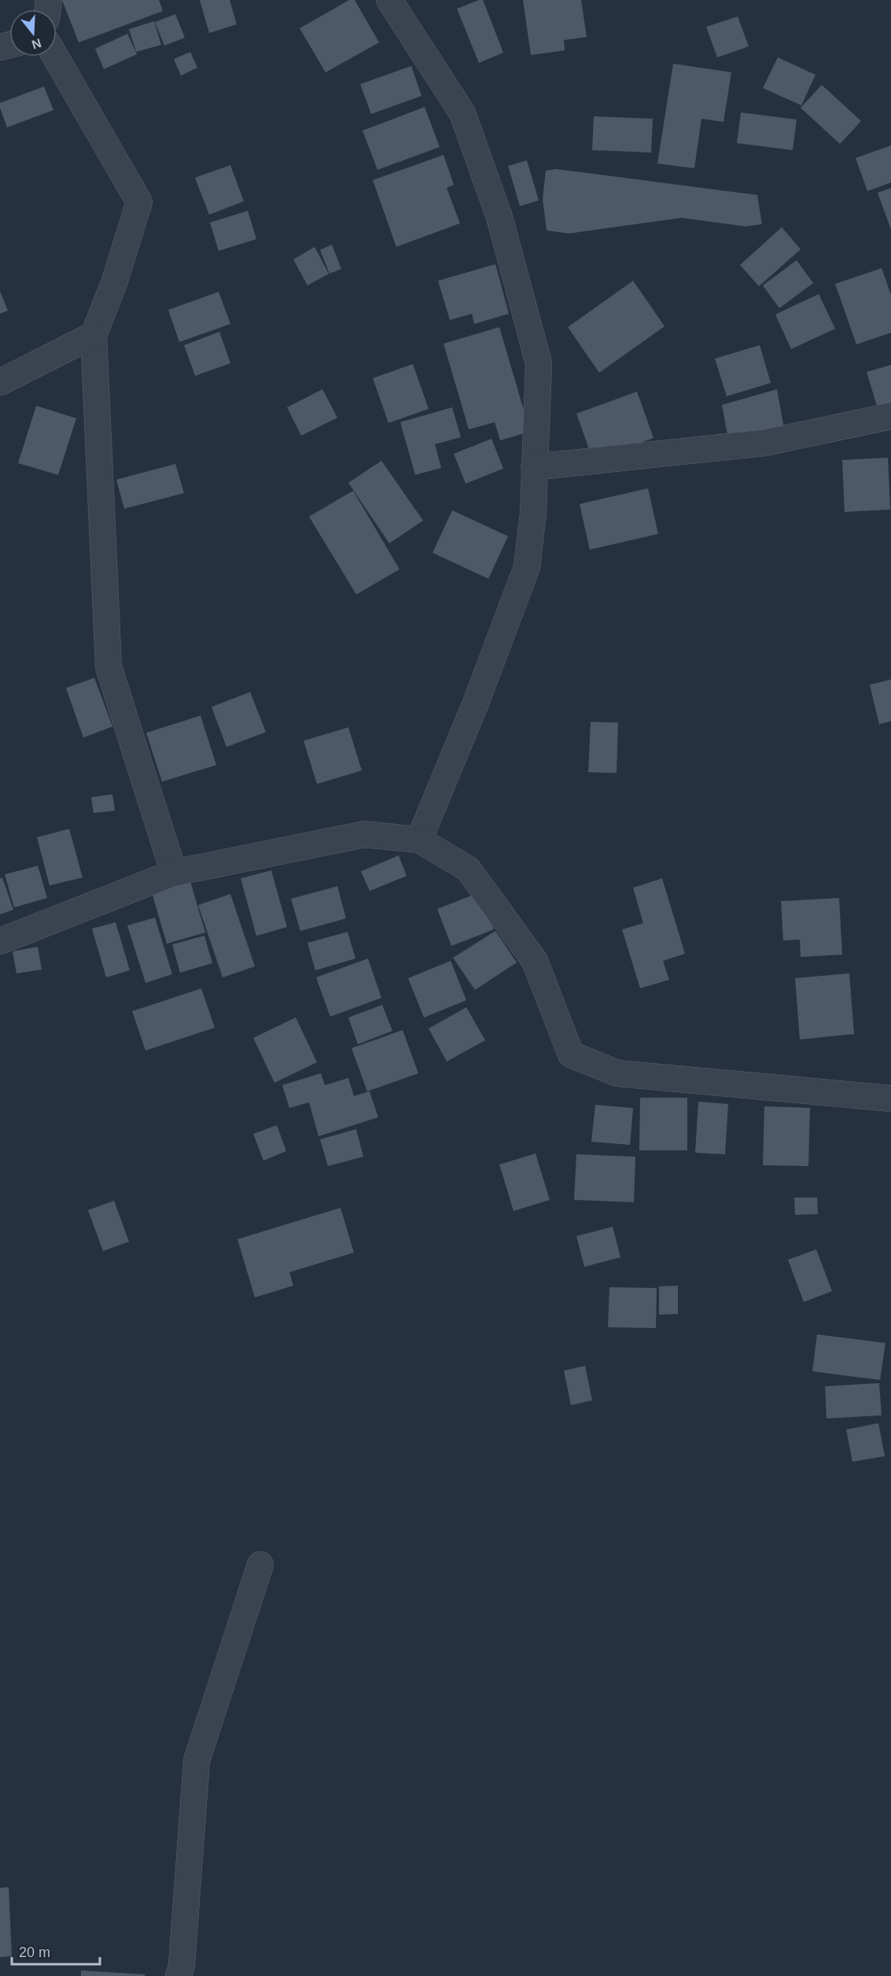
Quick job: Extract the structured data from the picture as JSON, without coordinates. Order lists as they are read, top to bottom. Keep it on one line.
{"scale_bar":"20 m","north":"bottom"}
